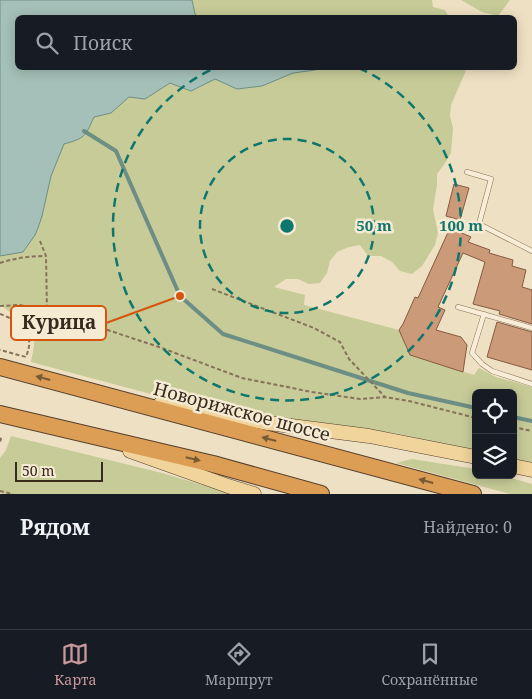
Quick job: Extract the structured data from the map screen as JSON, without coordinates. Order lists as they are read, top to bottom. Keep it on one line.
{"streets":{"highway":["Новорижское шоссе"]},"places":["Курица"],"scale_bar":"50 m","page":{"search":"Поиск","scale":"50 m","heading":["Рядом","Найдено: 0"],"nav":["Карта","Маршрут","Сохранённые"]},"rings":["50 m","100 m"]}
